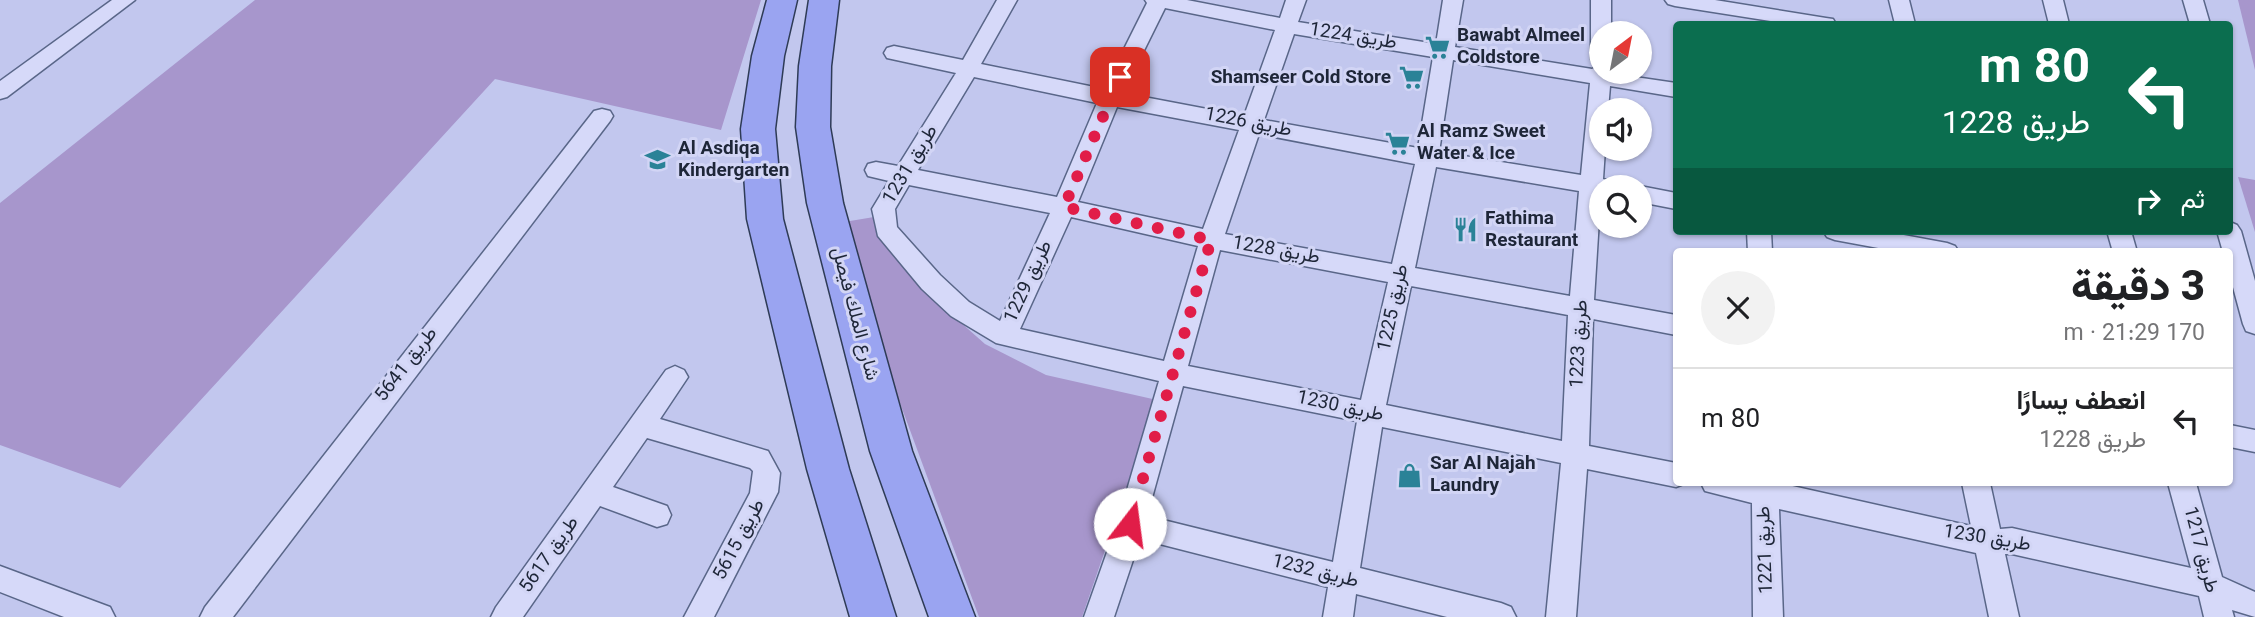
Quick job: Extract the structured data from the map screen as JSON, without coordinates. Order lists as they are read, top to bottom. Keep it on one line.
{"streets":{"main road":["شارع الملك فيصل"],"street":["طريق 1224","طريق 1226","طريق 1231","طريق 1228","طريق 1229","طريق 1225","طريق 1223","طريق 5641","طريق 1230","طريق 5615","طريق 1221","طريق 1217","طريق 5617","طريق 1232"]},"crossings":[["طريق 1224","طريق 1229"],["طريق 1224","طريق 1225"],["طريق 1226","طريق 1231"],["طريق 1226","طريق 1229"],["طريق 1226","طريق 1225"],["طريق 1231","طريق 1228"],["طريق 1231","طريق 1229"],["طريق 1231","طريق 1230"],["طريق 1228","طريق 1229"],["طريق 1228","طريق 1225"],["طريق 1228","طريق 1223"],["طريق 1229","طريق 1230"],["طريق 1225","طريق 1230"],["طريق 1225","طريق 1232"],["طريق 1223","طريق 1230"],["طريق 1230","طريق 1221"],["طريق 1230","طريق 1217"],["طريق 5615","طريق 5617"]],"places":{"supermarket":["Bawabt Almeel Coldstore","Shamseer Cold Store","Al Ramz Sweet Water & Ice"],"school or university":["Al Asdiqa Kindergarten"],"restaurant":["Fathima Restaurant"],"shop":["Sar Al Najah Laundry"]},"north":"top right","page":{"turn":["80 m","طريق 1228"],"then":"ثم","heading":["3 دقيقة","170 m · 21:29"],"list":[{"name":"انعطف يسارًا","note":"طريق 1228","value":"80 m"}]}}
